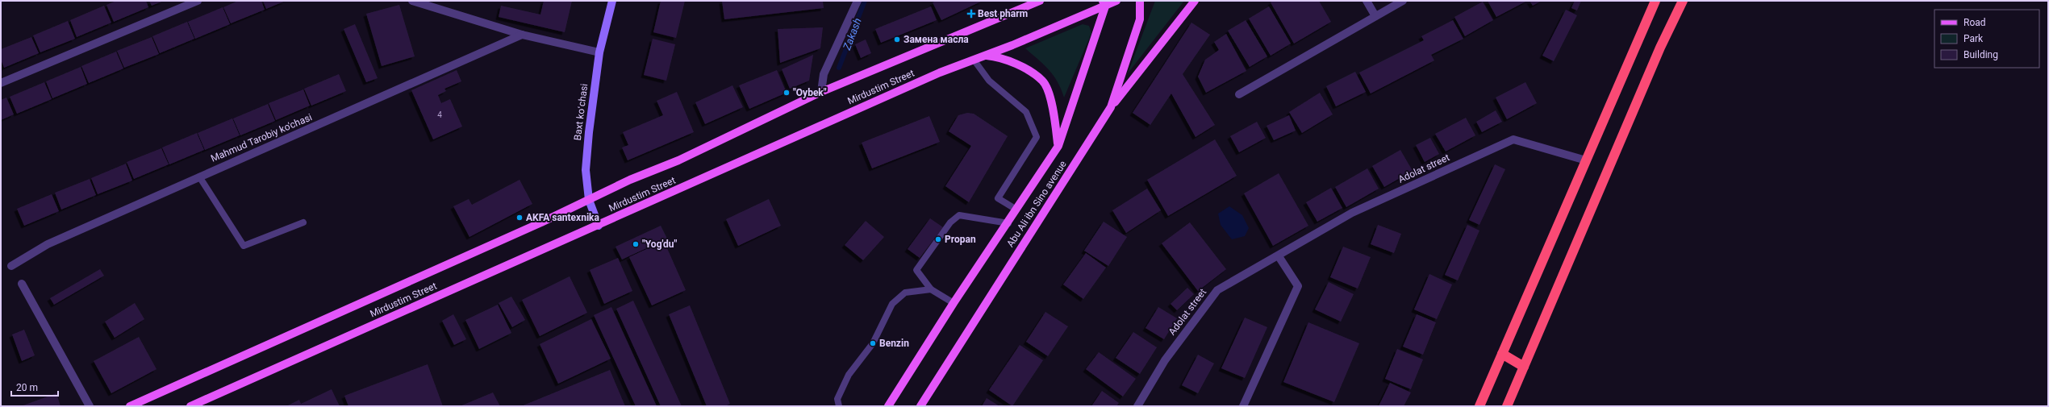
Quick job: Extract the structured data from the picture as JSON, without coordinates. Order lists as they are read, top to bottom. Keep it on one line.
{"streets":{"main road":["Mirdustim Street","Baxt koʻchasi","Abu Ali ibn Sino avenue"],"street":["Mahmud Tarobiy ko'chasi","Adolat street"]},"crossings":[["Mirdustim Street","Baxt koʻchasi"],["Mirdustim Street","Abu Ali ibn Sino avenue"]],"water":["Zakash"],"places":{"health":["Best pharm"],"other":["Замена масла","\"Oybek\"","AKFA santexnika","Propan","\"Yog'du\"","Benzin"]},"house_numbers":["4"],"legend":["Road","Park","Building"],"scale_bar":"20 m"}
